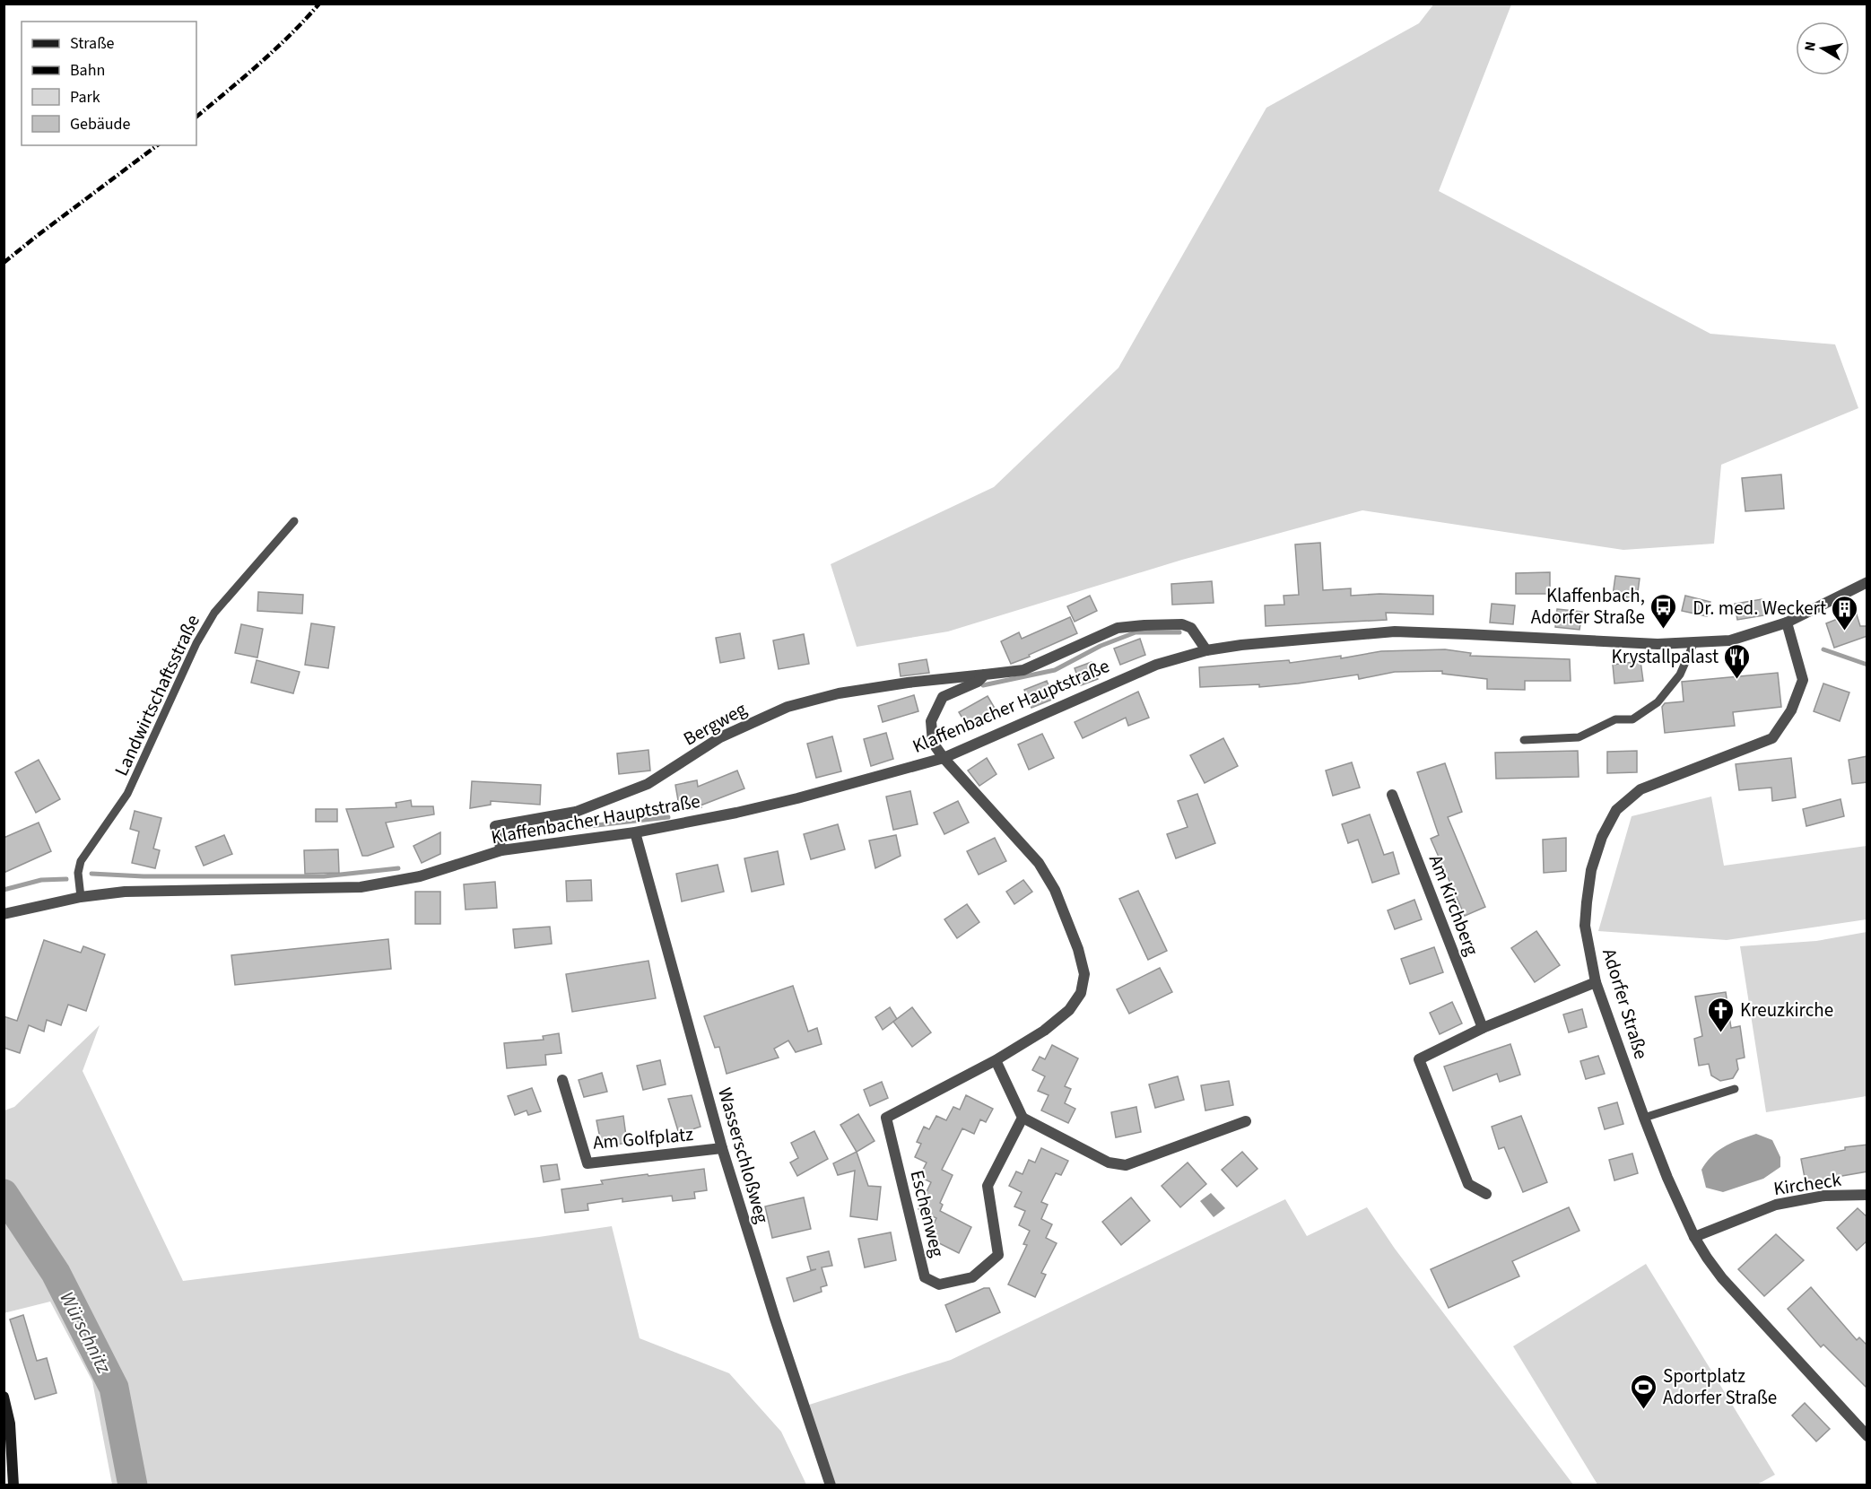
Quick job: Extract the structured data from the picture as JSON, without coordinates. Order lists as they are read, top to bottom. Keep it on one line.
{"streets":{"street":["Klaffenbacher Hauptstraße","Bergweg","Am Kirchberg","Adorfer Straße","Am Golfplatz","Wasserschloßweg","Kircheck","Eschenweg"],"lane":["Landwirtschaftsstraße"]},"crossings":[["Landwirtschaftsstraße","Klaffenbacher Hauptstraße"],["Klaffenbacher Hauptstraße","Bergweg"],["Klaffenbacher Hauptstraße","Adorfer Straße"],["Klaffenbacher Hauptstraße","Wasserschloßweg"],["Klaffenbacher Hauptstraße","Eschenweg"],["Bergweg","Eschenweg"],["Adorfer Straße","Kircheck"],["Am Golfplatz","Wasserschloßweg"]],"water":["Würschnitz"],"places":{"bus stop":["Klaffenbach, Adorfer Straße"],"building":["Dr. med. Weckert"],"restaurant":["Krystallpalast"],"church":["Kreuzkirche"],"sports":["Sportplatz Adorfer Straße"]},"legend":["Straße","Bahn","Park","Gebäude"],"north":"left"}
